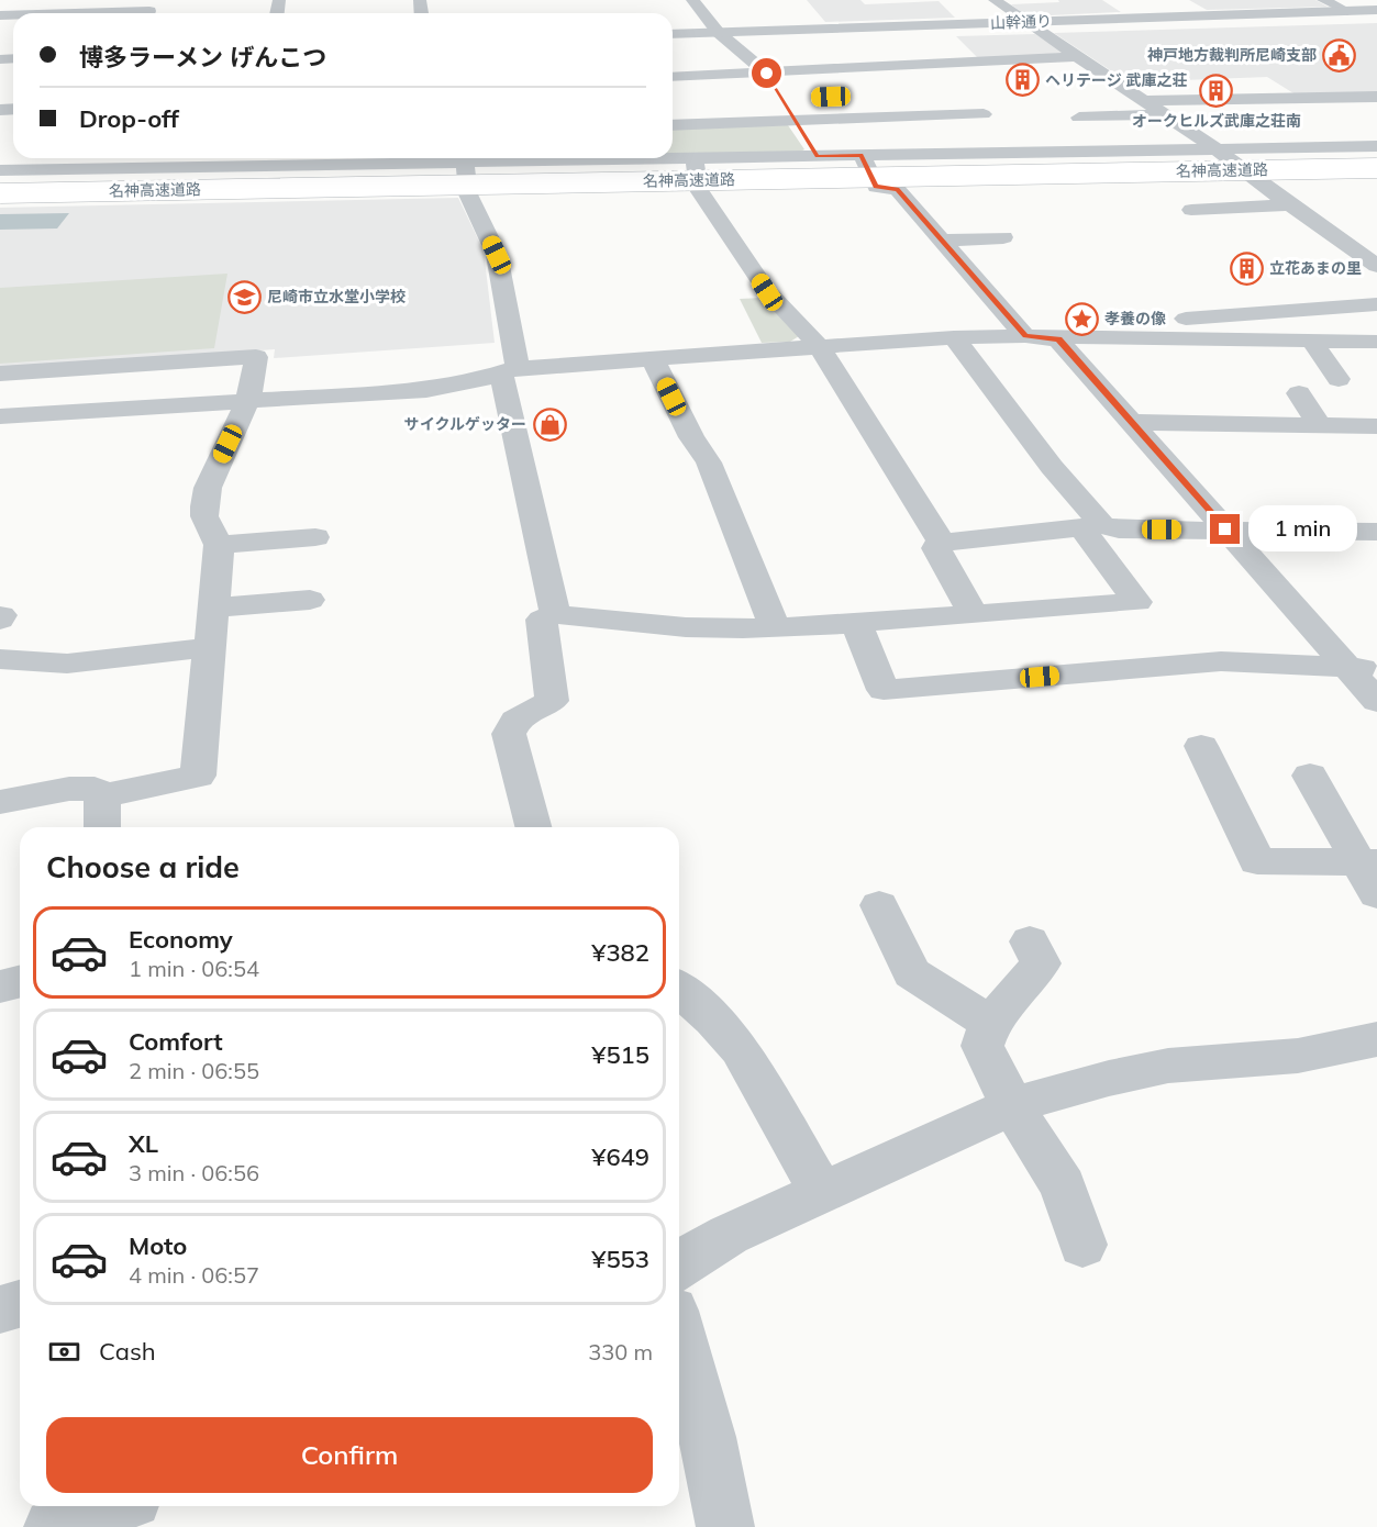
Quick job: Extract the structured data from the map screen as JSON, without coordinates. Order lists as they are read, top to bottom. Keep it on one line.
{"streets":{"highway":["名神高速道路"],"street":["山幹通り"]},"places":{"public building":["神戸地方裁判所尼崎支部"],"building":["ヘリテージ 武庫之荘","オークヒルズ武庫之荘南","立花あまの里"],"school or university":["尼崎市立水堂小学校"],"place":["孝養の像"],"shop":["サイクルゲッター"]},"page":{"banner":["博多ラーメン げんこつ","Drop-off"],"bubble":"1 min","heading":"Choose a ride","list":[{"name":"Economy","note":"1 min · 06:54","value":"¥382"},{"name":"Comfort","note":"2 min · 06:55","value":"¥515"},{"name":"XL","note":"3 min · 06:56","value":"¥649"},{"name":"Moto","note":"4 min · 06:57","value":"¥553"}],"pay":["Cash","330 m"],"buttons":"Confirm"}}
